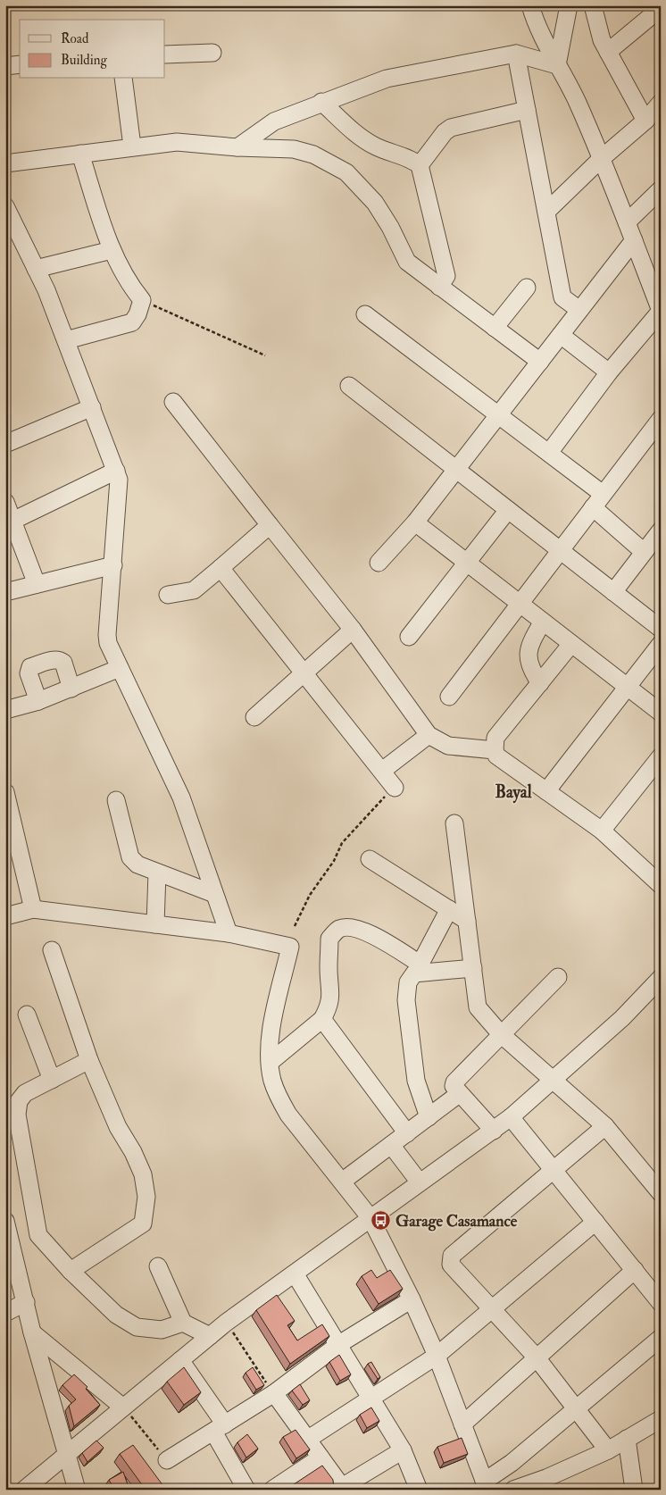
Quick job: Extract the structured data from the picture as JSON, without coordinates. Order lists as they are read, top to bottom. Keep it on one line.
{"districts":["Bayal"],"places":{"bus stop":["Garage Casamance"]},"legend":["Road","Building"]}
